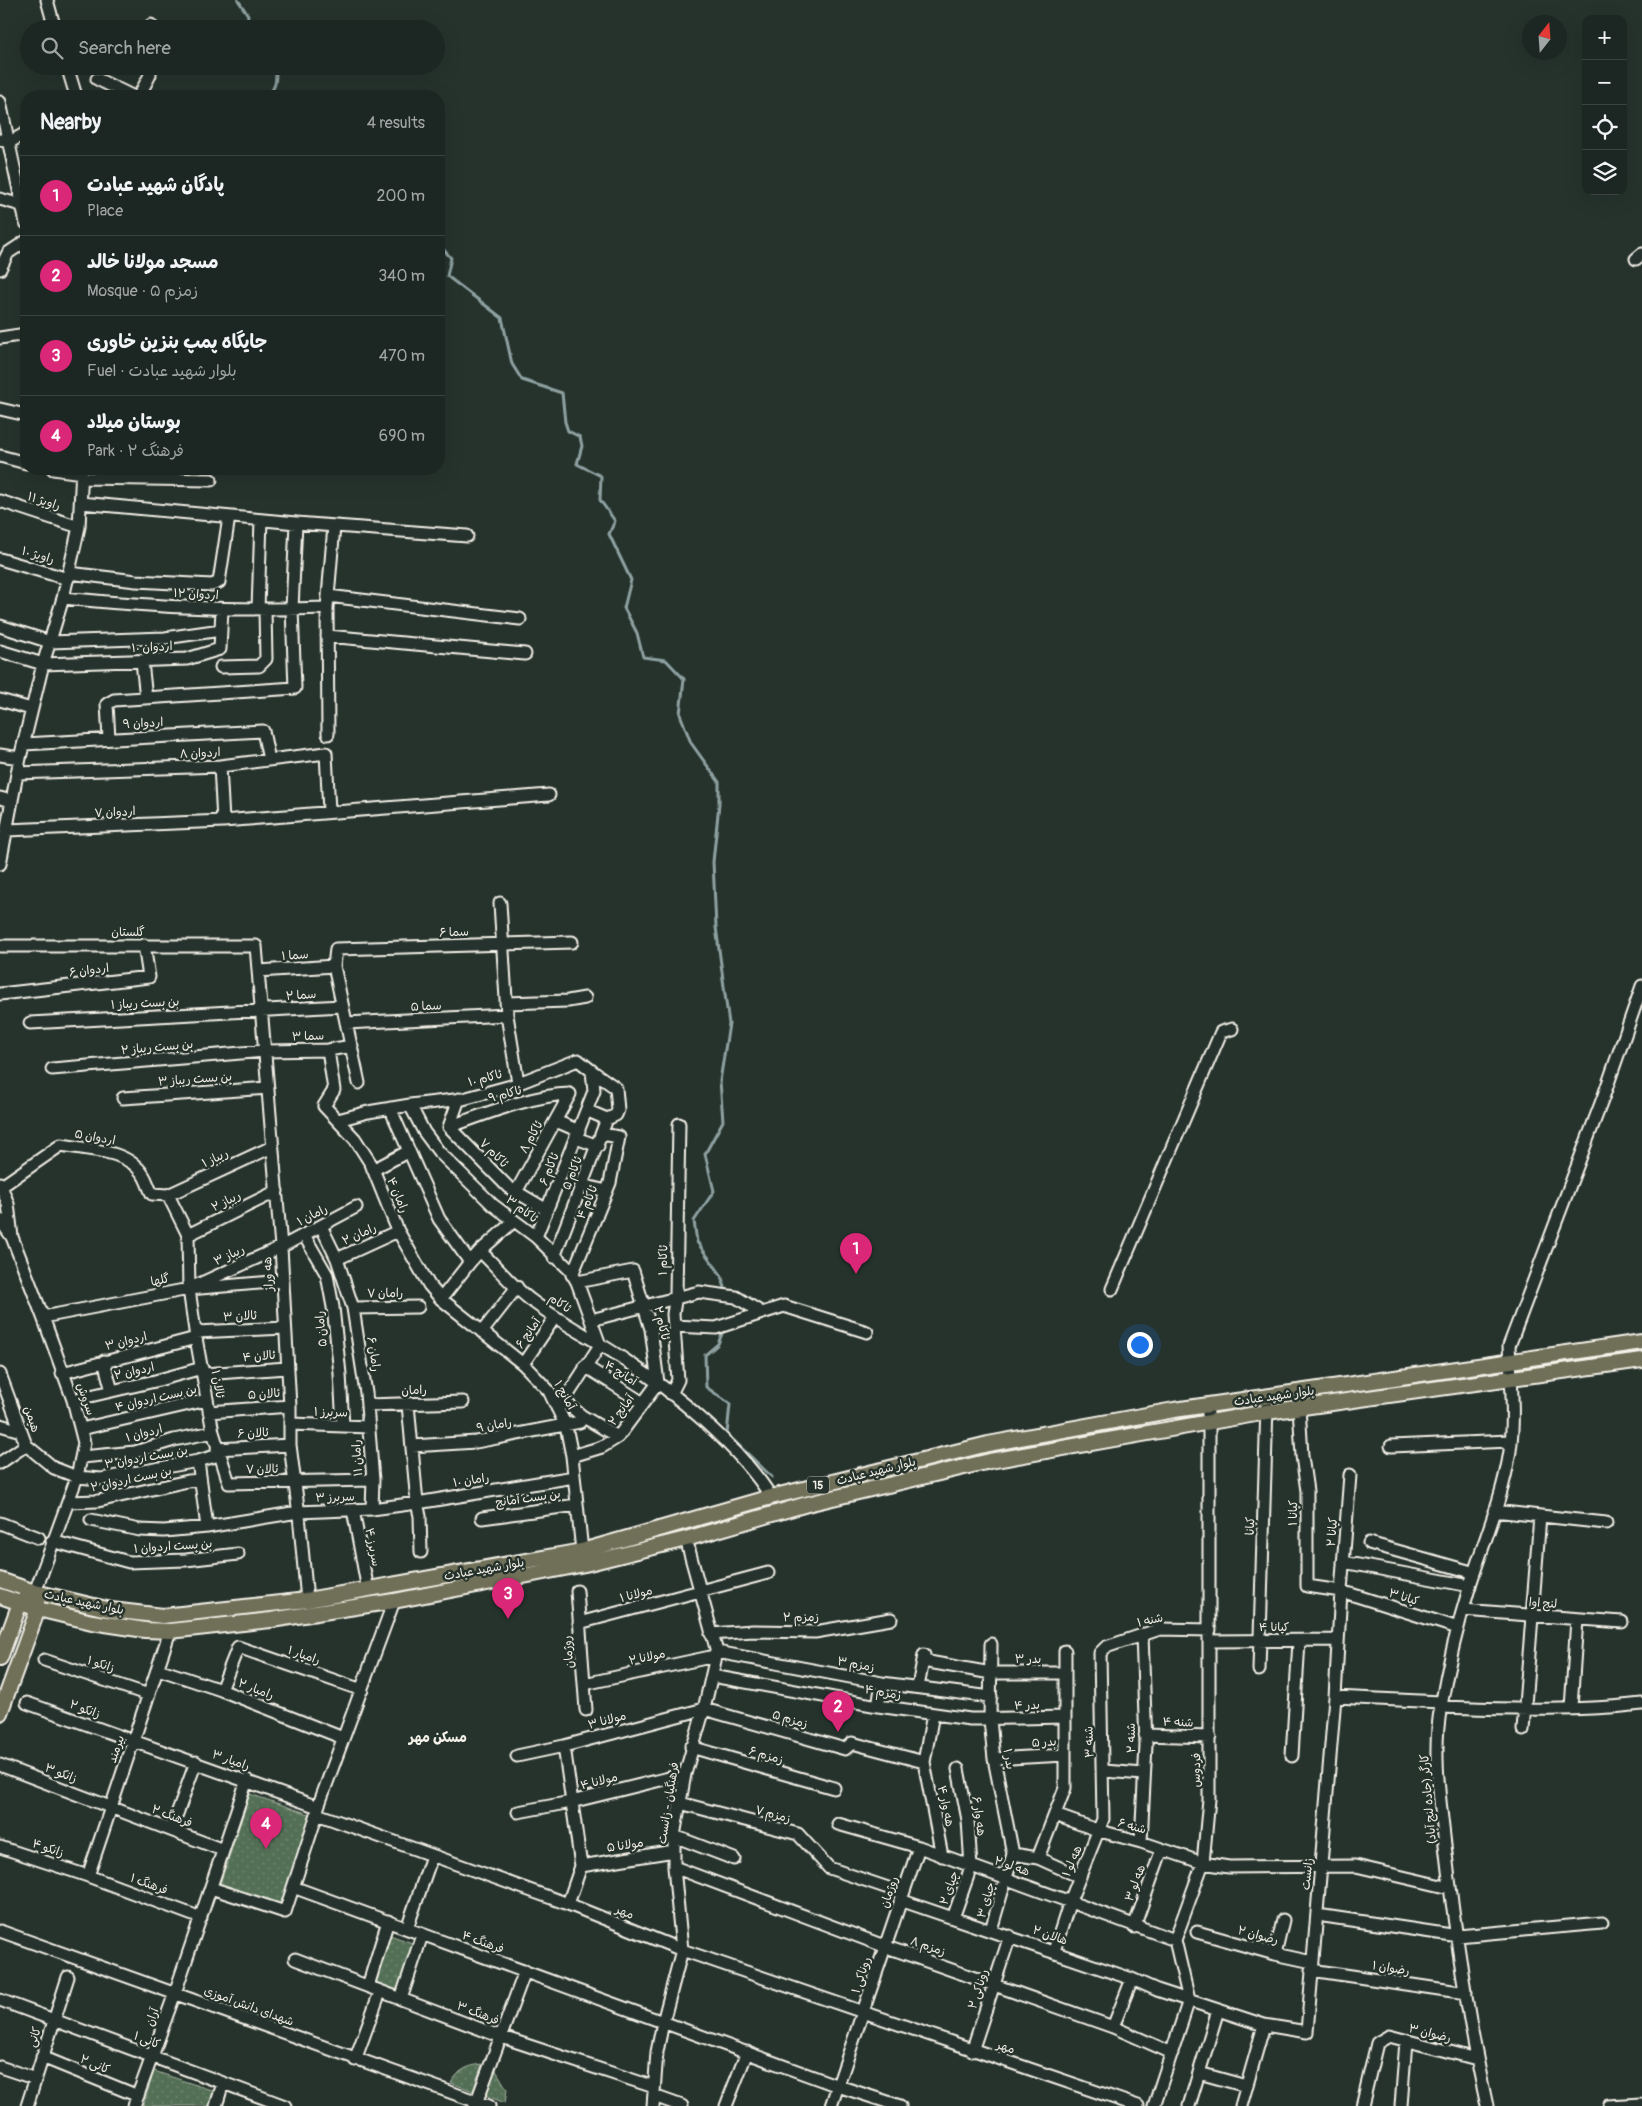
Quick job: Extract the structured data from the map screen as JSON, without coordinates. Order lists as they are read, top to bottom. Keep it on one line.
{"streets":{"main road":["بلوار شهید عبادت","15"],"street":["راویژ ۱۱","راویژ ۱۰","اردوان ۱۲","اردوان ۱۰","اردوان ۹","اردوان ۸","اردوان ۷","گلستان","سما ۶","سما ۱","اردوان ۶","سما ۲","بن بست ریباز ۱","سما ۵","سما ۳","بن بست ریباز ۲","ئاکام ۱۰","بن بست ریباز ۳","ئاکام ۹","اردوان ۵","ئاکام ۸","ئاکام ۷","ریباز ۱","ئاکام ۶","ئاکام ۵","رامان ۴","ریباز ۲","ئاکام ۴","ئاکام ۳","رامان ۱","رامان ۲","ریباز ۳","ئاکام ۱","هه وراز","گلها","رامان ۷","ئاکام","ئالان ۳","ئاکام ۲","رامان ۵","آمانج ۶","اردوان ۳","رامان ۶","ئالان ۴","اردوان ۲","آمانج ۴","ئالان ۱","رامان","ئالان ۵","آمانج ۱","بن بست اردوان ۴","سروش","آمانج ۲","سربرز ۱","هیمن","رامان ۹","اردوان ۱","ئالان ۶","بن بست اردوان ۳","رامان ۱۱","ئالان ۷","بن بست اردوان ۲","رامان ۱۰","سربرز ۳","بن بست آمانج","کیانا ۱","کیانا","کیانا ۲","بن بست اردوان ۱","سربرز ۴","مولانا ۱","کیانا ۳","لنج اوا","زمزم ۲","شنه ۱","کیانا ۴","روژمان","رامیار ۱","مولانا ۲","بدر ۳","زانکو ۱","زمزم ۳","رامیار ۲","زمزم ۴","بدر ۴","زانکو ۲","زمزم ۵","مولانا ۳","شنه ۴","شنه ۲","بدر ۵","شنه ۳","بیرمند","زمزم ۶","بدر ۱","رامیار ۳","فردوس","زانکو ۳","مولانا ۴","کارگر (جاده لنج آباد)","فرهنگیان - زانست","هه وار ۴","زمزم ۷","فرهنگ ۲","هه وار ۶","شنه ۶","مولانا ۵","زانکو ۴","هه لو ۱","هه لو ۲","زانست","هه لو ۳","فرهنگ ۱","چیای ۲","چیای ۳","مهر","هالان ۲","رضوان ۲","فرهنگ ۴","زمزم ۸","رضوان ۱","روناکی ۱","روناکی ۲","شهدای دانش آموزی","فرهنگ ۳","آران","رضوان ۳","کانی","کانی ۱","کانی ۲"]},"crossings":[["اردوان ۱۲","اردوان ۱۰"],["اردوان ۹","اردوان ۸"],["اردوان ۸","اردوان ۷"],["گلستان","اردوان ۶"],["گلستان","هه وراز"],["سما ۶","سما ۱"],["سما ۱","هه وراز"],["سما ۲","بن بست ریباز ۱"],["سما ۲","هه وراز"],["بن بست ریباز ۱","هه وراز"],["سما ۳","بن بست ریباز ۲"],["سما ۳","رامان ۴"],["سما ۳","هه وراز"],["بن بست ریباز ۲","هه وراز"],["ئاکام ۱۰","ئاکام ۵"],["ئاکام ۱۰","رامان ۴"],["ئاکام ۱۰","ئاکام ۳"],["بن بست ریباز ۳","هه وراز"],["ئاکام ۹","ئاکام ۸"],["ئاکام ۹","ئاکام ۷"],["اردوان ۵","ریباز ۱"],["ئاکام ۸","ئاکام ۷"],["ئاکام ۷","ئاکام ۶"],["ریباز ۱","هه وراز"],["ئاکام ۶","ئاکام ۳"],["ئاکام ۵","ئاکام ۴"],["ئاکام ۵","ئاکام ۳"],["رامان ۴","رامان ۲"],["رامان ۴","آمانج ۱"],["ریباز ۲","هه وراز"],["ئاکام ۴","ئاکام ۳"],["ئاکام ۴","ئاکام ۲"],["ئاکام ۳","ئاکام"],["ئاکام ۳","ئاکام ۲"],["رامان ۱","رامان ۲"],["رامان ۱","ریباز ۳"],["رامان ۱","هه وراز"],["رامان ۱","رامان ۵"],["رامان ۲","رامان ۶"],["ریباز ۳","هه وراز"],["ریباز ۳","گلها"],["ریباز ۳","ئالان ۱"],["ئاکام ۱","ئاکام"],["هه وراز","گلها"],["هه وراز","ئالان ۳"],["هه وراز","ئالان ۴"],["هه وراز","ئالان ۵"],["هه وراز","بلوار شهید عبادت"],["هه وراز","سربرز ۱"],["هه وراز","ئالان ۶"],["هه وراز","ئالان ۷"],["هه وراز","سربرز ۳"],["گلها","ئالان ۱"],["گلها","سروش"],["رامان ۷","رامان ۶"],["ئاکام","ئاکام ۲"],["ئاکام","آمانج ۶"],["ئاکام","بلوار شهید عبادت"],["ئاکام","آمانج ۲"],["ئالان ۳","اردوان ۳"],["ئالان ۳","ئالان ۱"],["ئاکام ۲","آمانج ۲"],["رامان ۵","سربرز ۱"],["آمانج ۶","آمانج ۱"],["اردوان ۳","ئالان ۱"],["اردوان ۳","سروش"],["رامان ۶","رامان"],["رامان ۶","رامان ۱۱"],["ئالان ۴","اردوان ۲"],["ئالان ۴","ئالان ۱"],["اردوان ۲","ئالان ۱"],["اردوان ۲","سروش"],["آمانج ۴","آمانج ۲"],["ئالان ۱","ئالان ۵"],["ئالان ۱","بن بست اردوان ۴"],["ئالان ۱","اردوان ۱"],["ئالان ۱","ئالان ۶"],["ئالان ۱","بن بست اردوان ۳"],["ئالان ۱","ئالان ۷"],["رامان","رامان ۱۱"],["آمانج ۱","بلوار شهید عبادت"],["آمانج ۱","آمانج ۲"],["آمانج ۱","رامان ۹"],["آمانج ۱","رامان ۱۰"],["آمانج ۱","بن بست آمانج"],["بلوار شهید عبادت","سروش"],["بلوار شهید عبادت","کیانا ۱"],["بلوار شهید عبادت","کیانا"],["بلوار شهید عبادت","سربرز ۴"],["بلوار شهید عبادت","بیرمند"],["بلوار شهید عبادت","فردوس"],["بلوار شهید عبادت","کارگر (جاده لنج آباد)"],["بلوار شهید عبادت","فرهنگیان - زانست"],["بن بست اردوان ۴","سروش"],["سروش","هیمن"],["سروش","اردوان ۱"],["سروش","بن بست اردوان ۳"],["سروش","بن بست اردوان ۲"],["سروش","بن بست اردوان ۱"],["سربرز ۱","رامان ۱۱"],["هیمن","بن بست اردوان ۳"],["ئالان ۶","بن بست اردوان ۳"],["رامان ۱۱","ئالان ۷"],["رامان ۱۱","رامان ۱۰"],["رامان ۱۱","سربرز ۳"],["رامان ۱۰","سربرز ۳"],["سربرز ۳","سربرز ۴"],["کیانا ۱","کیانا ۲"],["کیانا ۱","کیانا ۳"],["کیانا ۱","زانست"],["کیانا","کیانا ۴"],["کیانا ۲","کیانا ۳"],["کیانا ۲","زانست"],["مولانا ۱","روژمان"],["مولانا ۱","فرهنگیان - زانست"],["کیانا ۳","کارگر (جاده لنج آباد)"],["کیانا ۳","زانست"],["لنج اوا","کارگر (جاده لنج آباد)"],["زمزم ۲","فرهنگیان - زانست"],["شنه ۱","کیانا ۴"],["شنه ۱","شنه ۲"],["شنه ۱","شنه ۳"],["شنه ۱","فردوس"],["کیانا ۴","فردوس"],["کیانا ۴","زانست"],["روژمان","مولانا ۲"],["روژمان","زمزم ۷"],["روژمان","هه لو ۲"],["روژمان","هالان ۲"],["روژمان","زمزم ۸"],["روژمان","روناکی ۱"],["رامیار ۱","رامیار ۲"],["مولانا ۲","زمزم ۳"],["مولانا ۲","فرهنگیان - زانست"],["بدر ۳","زمزم ۳"],["بدر ۳","بدر ۱"],["زانکو ۱","بیرمند"],["زمزم ۳","بدر ۱"],["زمزم ۳","فرهنگیان - زانست"],["رامیار ۲","بیرمند"],["زمزم ۴","بدر ۴"],["زمزم ۴","بدر ۱"],["زمزم ۴","فرهنگیان - زانست"],["بدر ۴","بدر ۱"],["زانکو ۲","بیرمند"],["زانکو ۲","رامیار ۳"],["زمزم ۵","مولانا ۳"],["زمزم ۵","فرهنگیان - زانست"],["زمزم ۵","هه وار ۴"],["مولانا ۳","فرهنگیان - زانست"],["شنه ۴","شنه ۲"],["شنه ۴","فردوس"],["شنه ۲","شنه ۶"],["بدر ۵","بدر ۱"],["شنه ۳","شنه ۶"],["شنه ۳","هه لو ۱"],["بیرمند","رامیار ۳"],["بیرمند","زانکو ۳"],["بیرمند","فرهنگ ۲"],["بیرمند","زانکو ۴"],["بیرمند","فرهنگ ۱"],["زمزم ۶","فرهنگیان - زانست"],["بدر ۱","هه لو ۲"],["بدر ۱","چیای ۳"],["رامیار ۳","مهر"],["رامیار ۳","آران"],["فردوس","شنه ۶"],["فردوس","هه لو ۲"],["زانکو ۳","فرهنگ ۲"],["مولانا ۴","فرهنگیان - زانست"],["کارگر (جاده لنج آباد)","رضوان ۱"],["کارگر (جاده لنج آباد)","رضوان ۳"],["فرهنگیان - زانست","زمزم ۷"],["فرهنگیان - زانست","مولانا ۵"],["فرهنگیان - زانست","مهر"],["فرهنگیان - زانست","فرهنگ ۴"],["فرهنگیان - زانست","زمزم ۸"],["فرهنگیان - زانست","فرهنگ ۳"],["هه وار ۴","هه لو ۲"],["زمزم ۷","هالان ۲"],["فرهنگ ۲","آران"],["هه وار ۶","هه لو ۲"],["هه وار ۶","چیای ۲"],["شنه ۶","هه لو ۱"],["شنه ۶","هه لو ۳"],["زانکو ۴","فرهنگ ۱"],["هه لو ۱","هه لو ۲"],["هه لو ۱","هالان ۲"],["هه لو ۲","هه لو ۳"],["هه لو ۲","چیای ۲"],["هه لو ۲","چیای ۳"],["زانست","رضوان ۲"],["زانست","رضوان ۱"],["فرهنگ ۱","آران"],["چیای ۲","هالان ۲"],["چیای ۳","هالان ۲"],["مهر","روناکی ۱"],["مهر","روناکی ۲"],["هالان ۲","روناکی ۲"],["رضوان ۲","رضوان ۱"],["زمزم ۸","روناکی ۱"],["زمزم ۸","روناکی ۲"],["شهدای دانش آموزی","آران"],["آران","کانی ۱"],["آران","کانی ۲"],["کانی","کانی ۱"],["کانی","کانی ۲"]],"districts":["مسکن مهر"],"north":"top","page":{"map_buttons":["+","−"],"search":"Search here","heading":["Nearby","4 results"],"list":[{"mark":"1","name":"پادگان شهید عبادت","note":"Place","value":"200 m"},{"mark":"2","name":"مسجد مولانا خالد","note":"Mosque · زمزم ۵","value":"340 m"},{"mark":"3","name":"جایگاه پمپ بنزین خاوری","note":"Fuel · بلوار شهید عبادت","value":"470 m"},{"mark":"4","name":"بوستان میلاد","note":"Park · فرهنگ ۲","value":"690 m"}],"pins":["1","3","2","4"]}}
